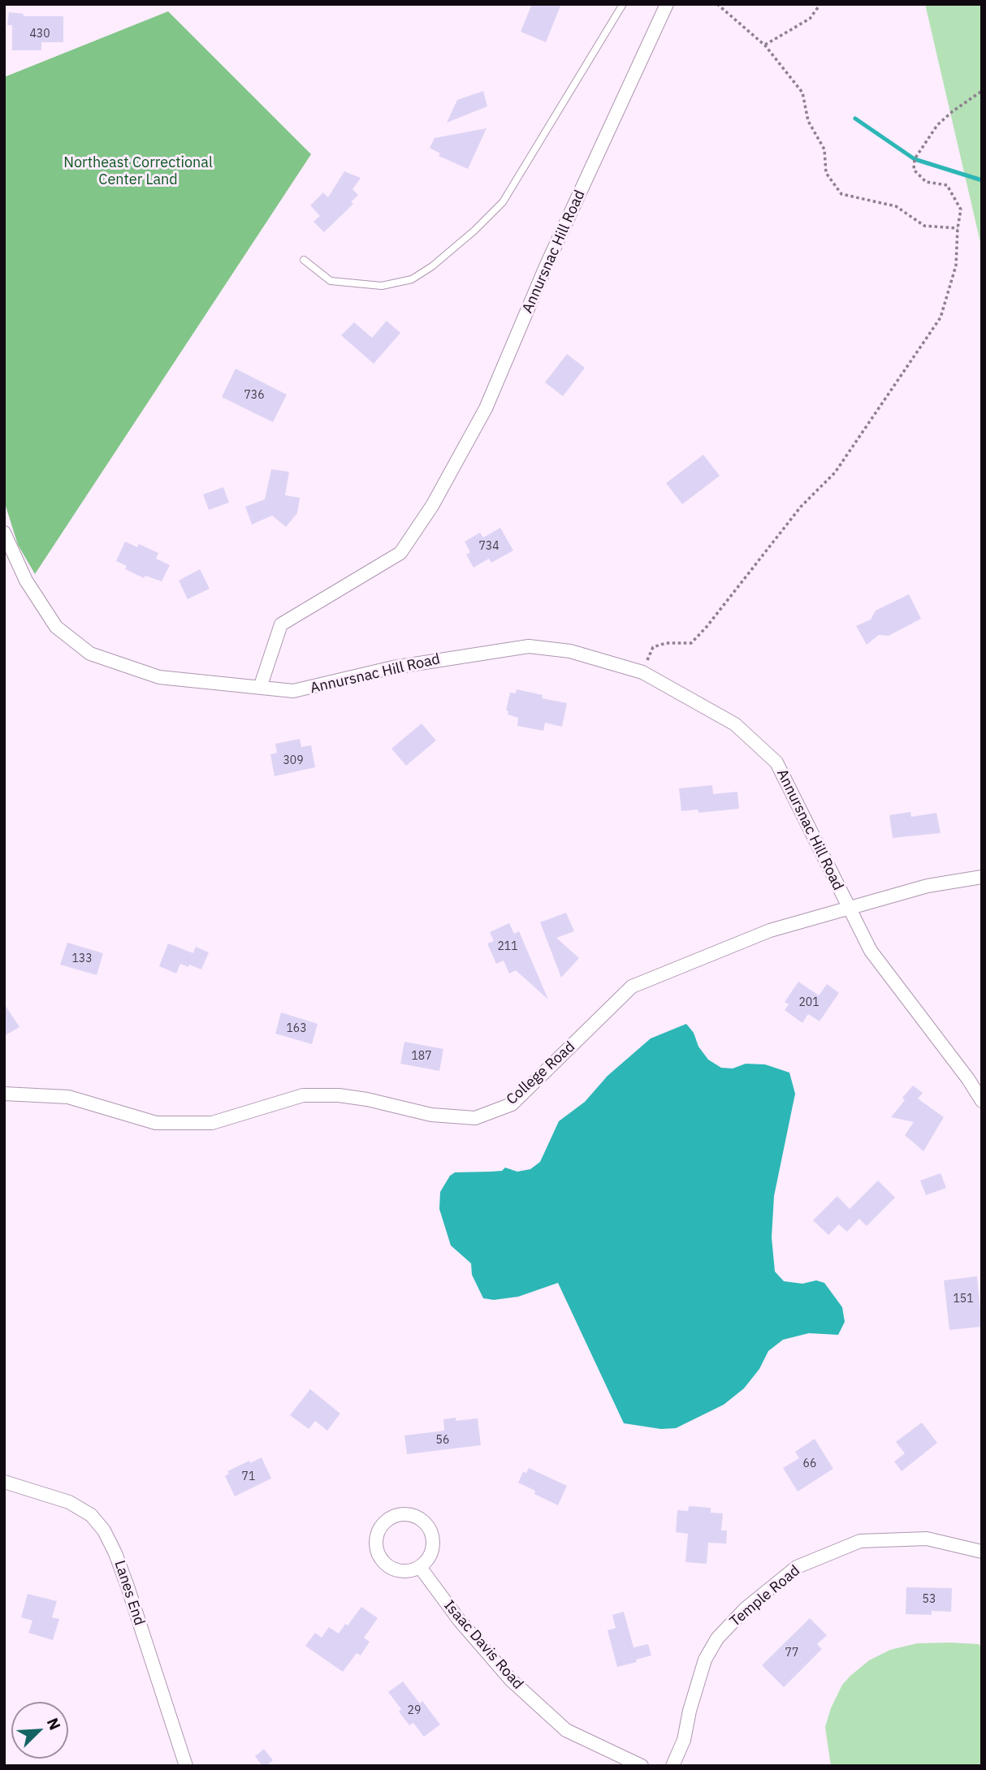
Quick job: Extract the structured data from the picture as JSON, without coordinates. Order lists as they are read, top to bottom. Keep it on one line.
{"streets":{"street":["Annursnac Hill Road","College Road","Lanes End","Temple Road","Isaac Davis Road"]},"crossings":[["Annursnac Hill Road","College Road"]],"parks":["Northeast Correctional Center Land"],"house_numbers":["430","736","734","309","211","133","201","163","187","151","56","66","71","53","77","29"],"north":"top right"}
